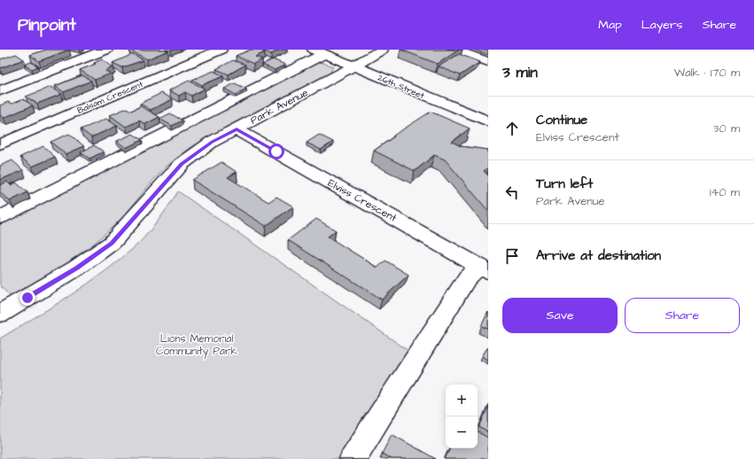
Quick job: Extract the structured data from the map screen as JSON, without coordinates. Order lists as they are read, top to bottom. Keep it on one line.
{"streets":{"street":["26th Street","Balsam Crescent","Park Avenue","Elviss Crescent"]},"crossings":[["26th Street","Park Avenue"],["Park Avenue","Elviss Crescent"]],"parks":["Lions Memorial Community Park"],"page":{"header":"Pinpoint","nav":["Map","Layers","Share"],"heading":["3 min","Walk · 170 m"],"list":[["Continue","Elviss Crescent","30 m"],["Turn left","Park Avenue","140 m"],"Arrive at destination"],"buttons":["Save","Share"],"map_buttons":["+","−"]}}
